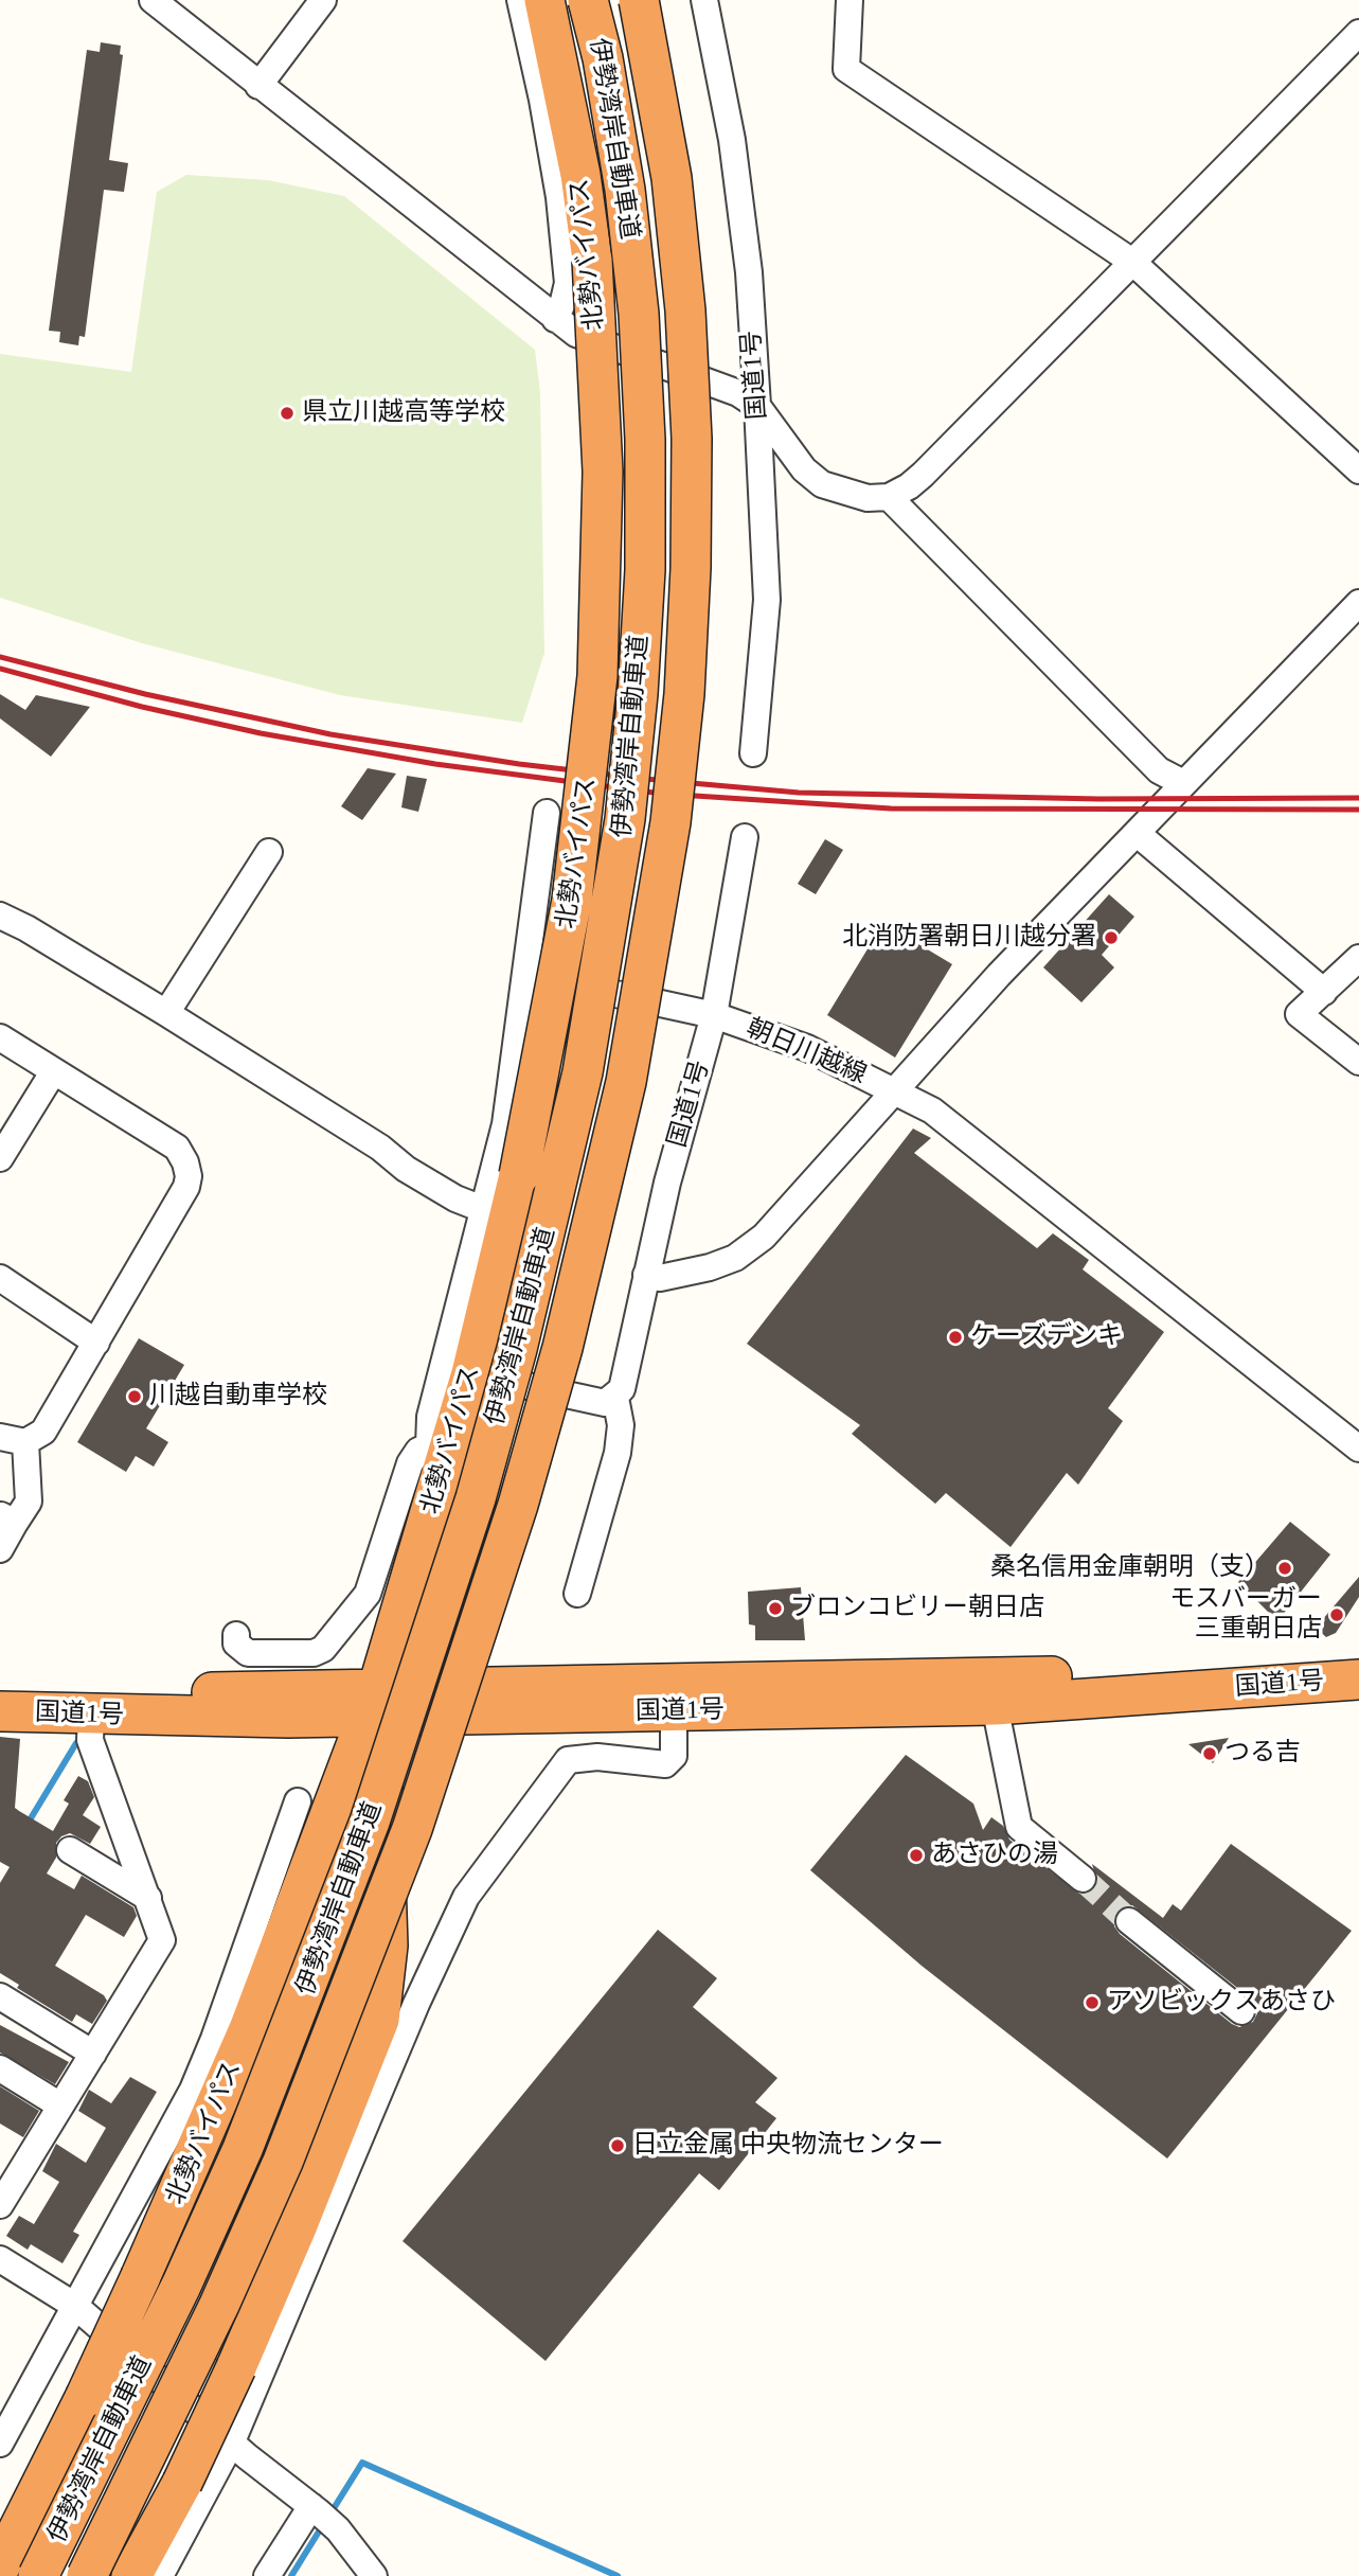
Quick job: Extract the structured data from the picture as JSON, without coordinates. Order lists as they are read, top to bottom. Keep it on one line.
{"streets":{"highway":["伊勢湾岸自動車道","北勢バイパス","国道1号"],"street":["朝日川越線"]},"crossings":[["北勢バイパス","国道1号"],["国道1号","朝日川越線"]],"places":["県立川越高等学校","北消防署朝日川越分署","ケーズデンキ","川越自動車学校","桑名信用金庫朝明（支）","ブロンコビリー朝日店","モスバーガー 三重朝日店","つる吉","あさひの湯","アソビックスあさひ","日立金属 中央物流センター"]}
